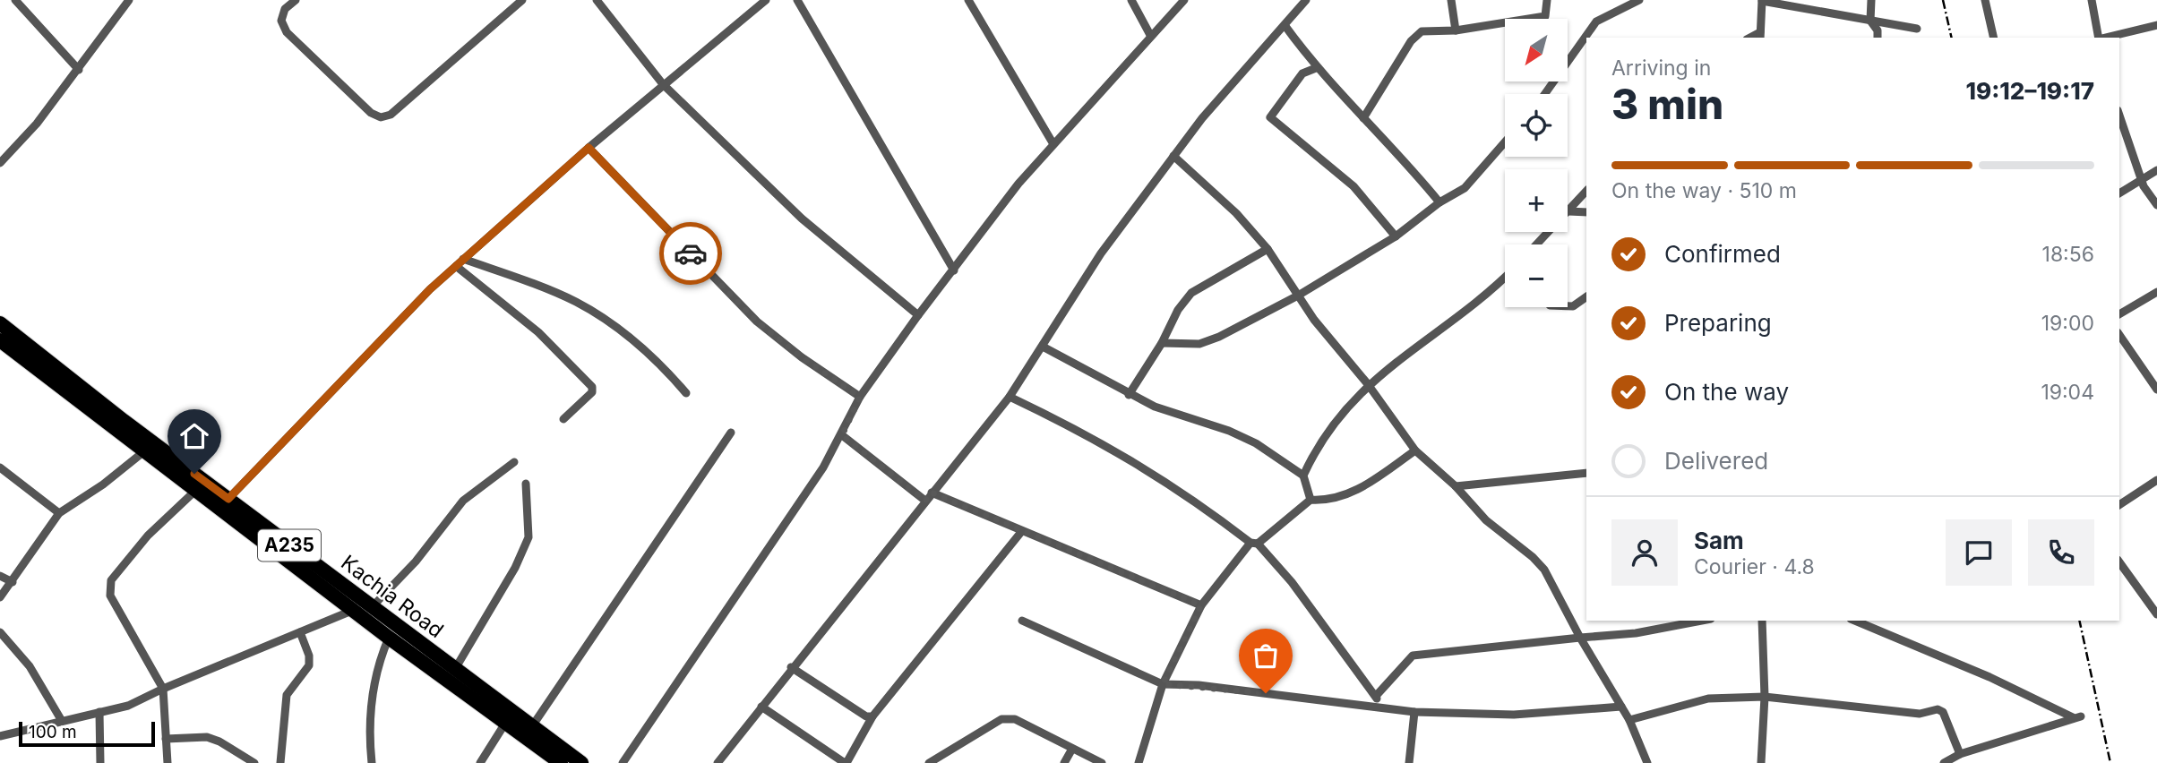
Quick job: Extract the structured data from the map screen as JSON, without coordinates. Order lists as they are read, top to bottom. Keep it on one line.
{"streets":{"highway":["A235","Kachia Road"]},"scale_bar":"100 m","north":"bottom left","page":{"map_buttons":["+","−"],"heading":["3 min","Arriving in","19:12–19:17"],"panel":["Sam","Courier · 4.8"],"bar":"On the way · 510 m","list":[["Confirmed","18:56"],["Preparing","19:00"],["On the way","19:04"],"Delivered"],"scale":"100 m"}}
